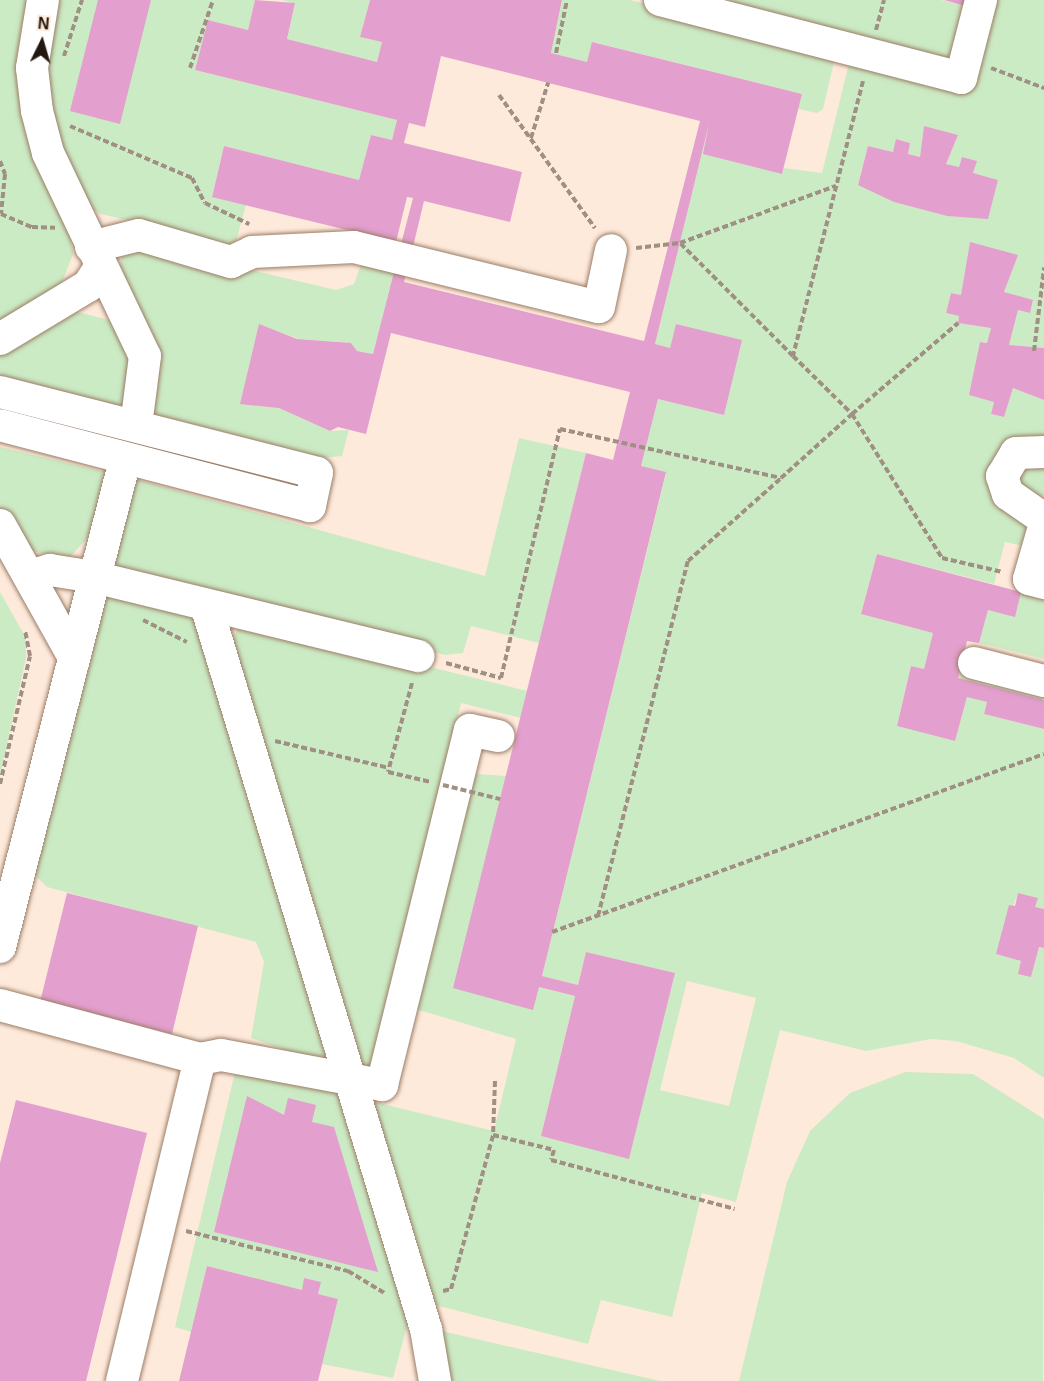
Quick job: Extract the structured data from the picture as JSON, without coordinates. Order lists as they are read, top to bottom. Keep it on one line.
{"north":"top"}
